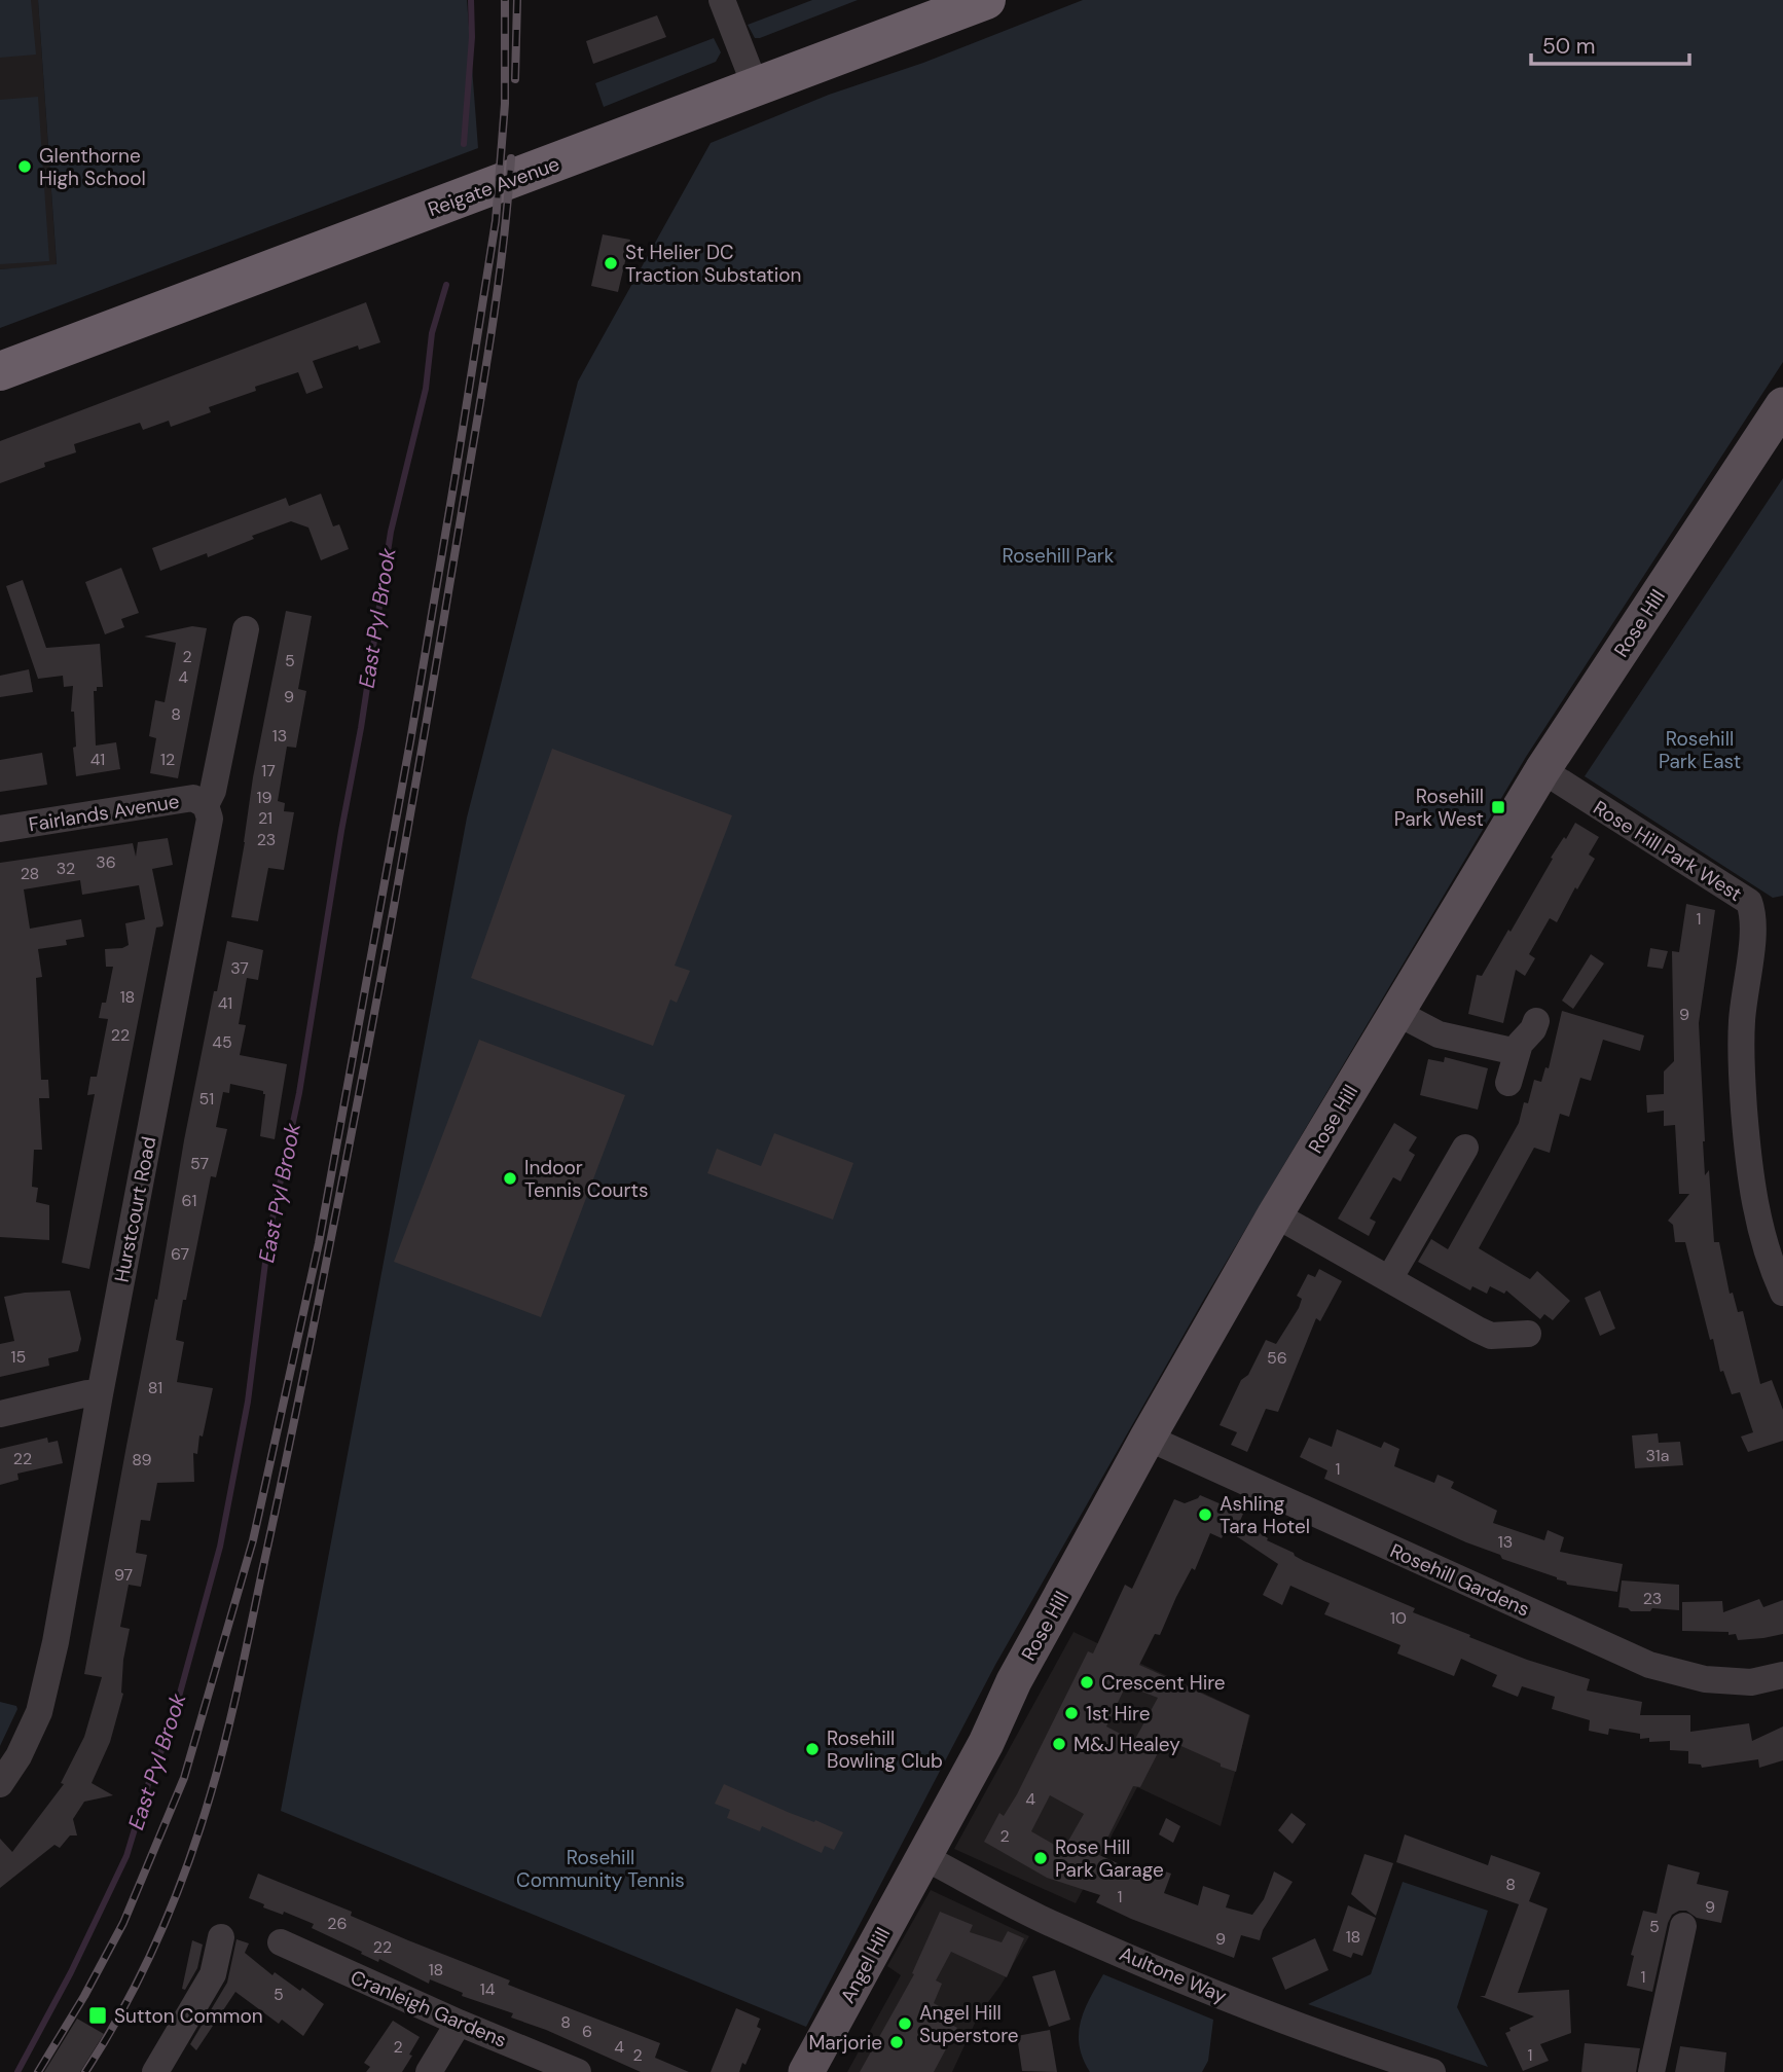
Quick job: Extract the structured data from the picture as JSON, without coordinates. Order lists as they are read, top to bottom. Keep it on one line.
{"streets":{"highway":["Reigate Avenue"],"main road":["Rose Hill","Angel Hill"],"street":["Fairlands Avenue","Rose Hill Park West","Hurstcourt Road","Rosehill Gardens","Aultone Way","Cranleigh Gardens"]},"crossings":[["Rose Hill","Rose Hill Park West"],["Rose Hill","Rosehill Gardens"],["Rose Hill","Angel Hill"],["Rose Hill","Aultone Way"],["Fairlands Avenue","Hurstcourt Road"],["Angel Hill","Aultone Way"]],"water":["East Pyl Brook"],"parks":["Rosehill Park","Rosehill Park East","Rosehill Community Tennis"],"places":{"other":["Glenthorne High School","St Helier DC Traction Substation","Indoor Tennis Courts","Ashling Tara Hotel","Crescent Hire","1st Hire","M&J Healey","Rosehill Bowling Club","Rose Hill Park Garage","Angel Hill Superstore","Marjorie"],"transit":["Rosehill Park West","Sutton Common"]},"house_numbers":["2","5","4","9","8","13","41","12","17","19","21","23","36","32","28","1","37","18","41","9","22","45","51","57","61","67","15","56","81","31a","22","89","1","13","97","23","10","4","2","8","1","9","26","5","18","9","22","18","1","14","5","8","6","2","4","2","1"],"scale_bar":"50 m"}
